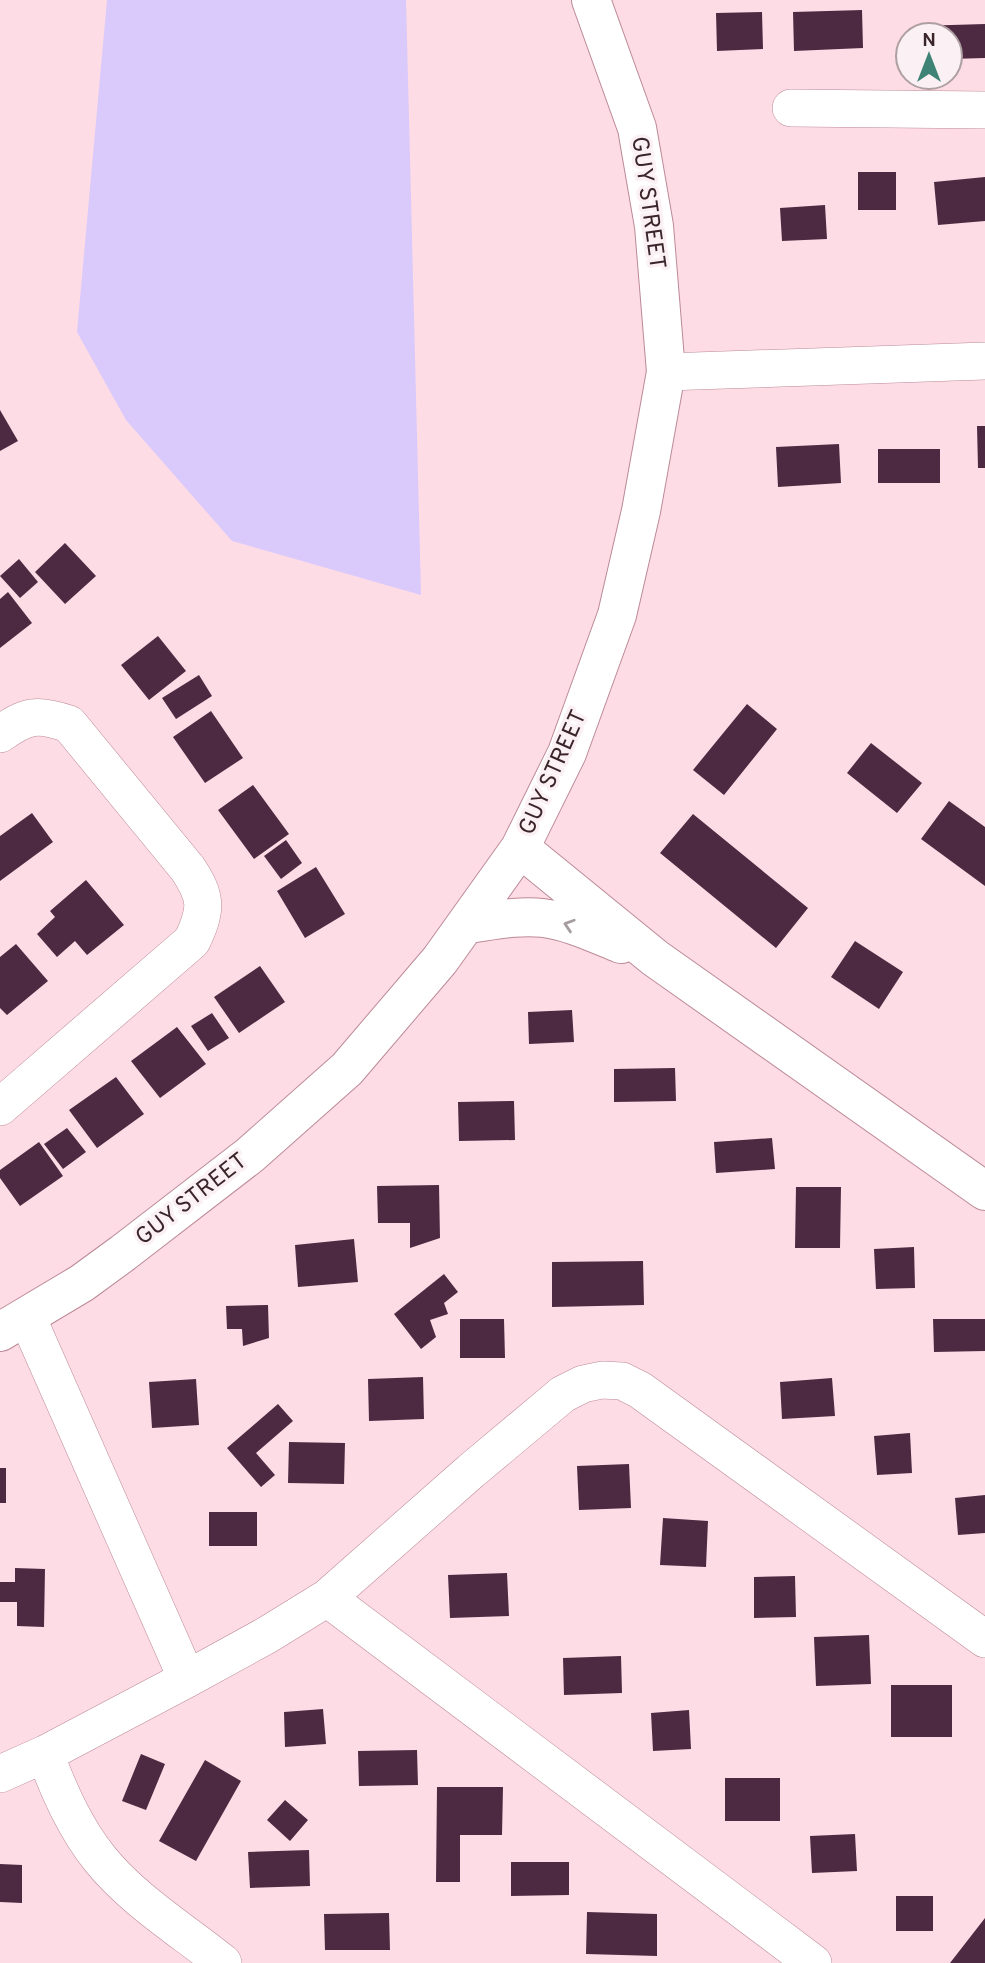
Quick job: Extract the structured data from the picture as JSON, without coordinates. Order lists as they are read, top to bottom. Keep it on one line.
{"streets":{"street":["GUY STREET"]},"north":"top"}
